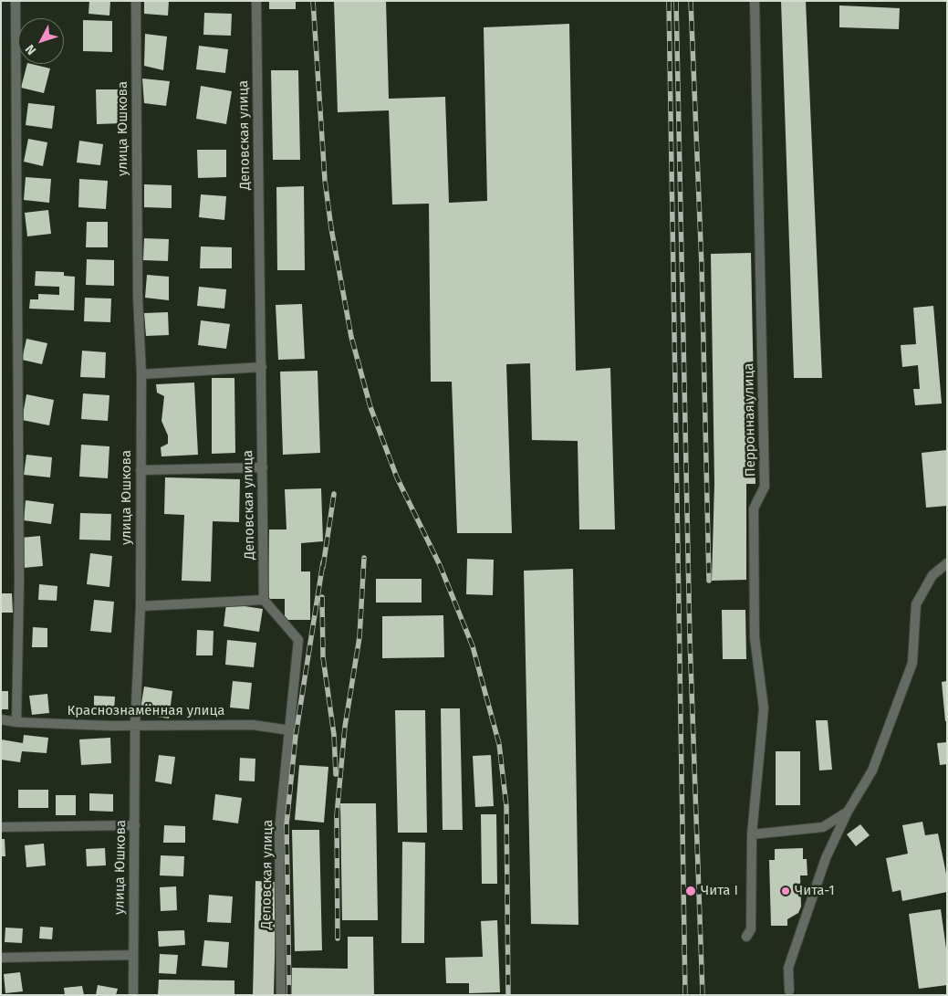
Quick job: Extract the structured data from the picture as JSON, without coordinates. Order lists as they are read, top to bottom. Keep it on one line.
{"streets":{"street":["улица Юшкова","Деповская улица","Перронная улица","Краснознамённая улица"]},"crossings":[["улица Юшкова","Краснознамённая улица"],["Деповская улица","Краснознамённая улица"]],"places":["Чита I","Чита-1"],"north":"bottom left"}
